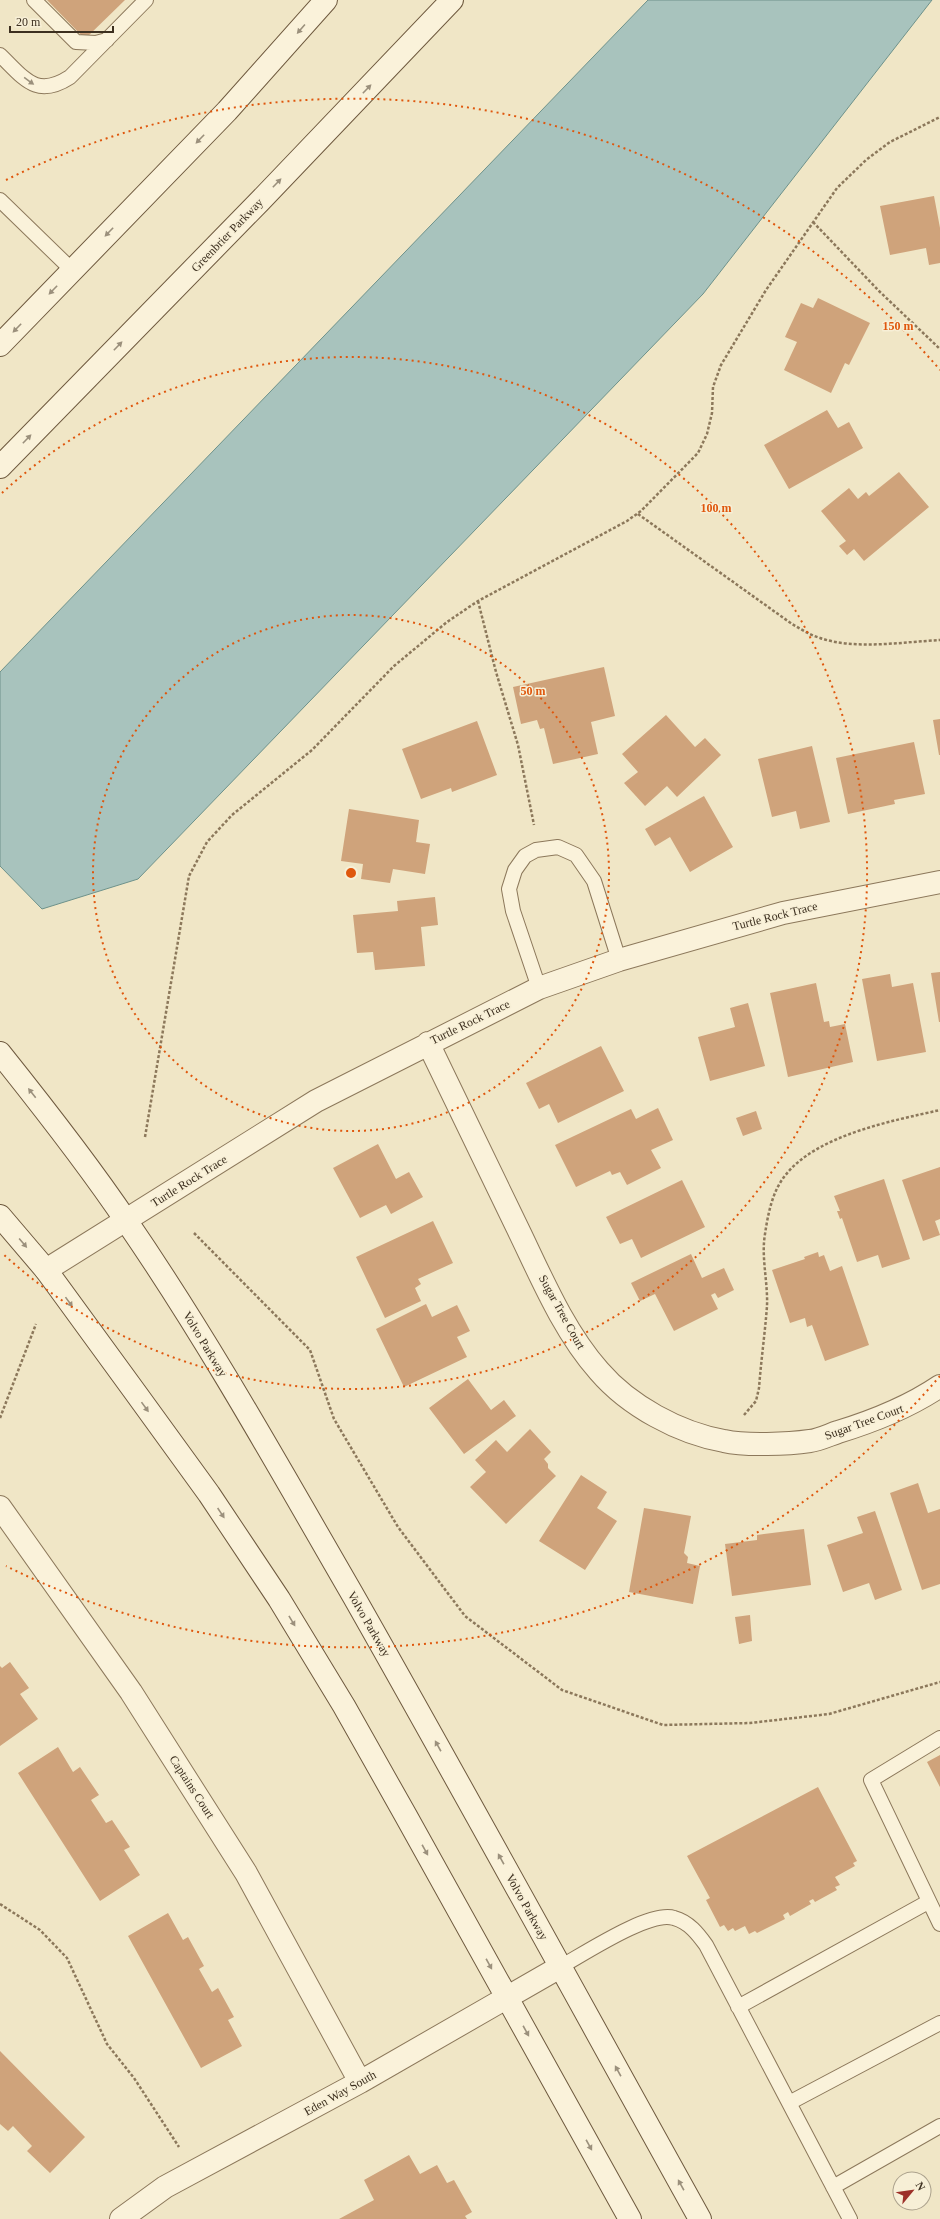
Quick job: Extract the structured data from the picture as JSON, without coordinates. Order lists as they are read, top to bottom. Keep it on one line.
{"streets":{"main road":["Greenbrier Parkway","Turtle Rock Trace","Sugar Tree Court","Volvo Parkway","Captains Court","Eden Way South"]},"crossings":[["Turtle Rock Trace","Sugar Tree Court"],["Turtle Rock Trace","Volvo Parkway"],["Volvo Parkway","Eden Way South"],["Captains Court","Eden Way South"]],"scale_bar":"20 m","north":"top right","rings":["150 m","100 m","50 m"]}
